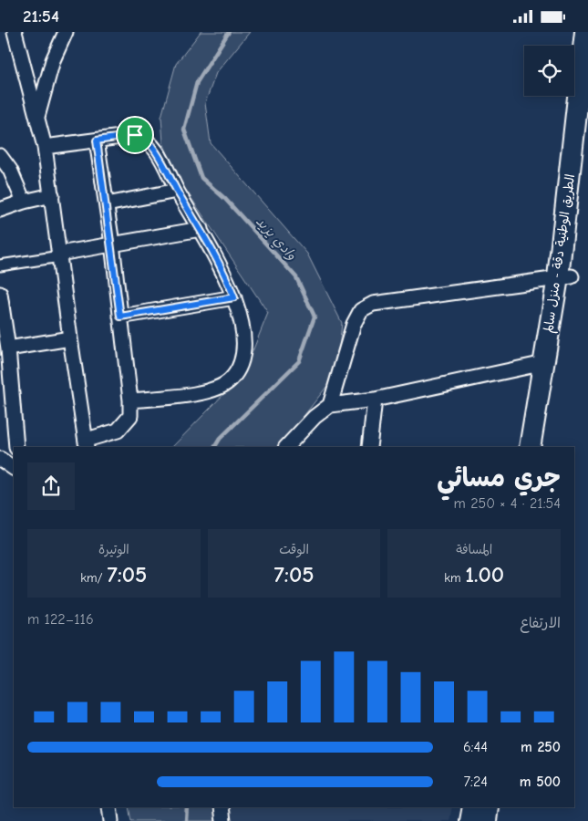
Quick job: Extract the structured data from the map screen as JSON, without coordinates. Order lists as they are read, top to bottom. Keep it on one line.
{"streets":{"main road":["الطريق الوطنية دقة - منزل سالم"]},"water":["وادي يزيد"],"page":{"status":"21:54","heading":["جري مسائي","21:54 · 4 × 250 m"],"stats":[["المسافة","1.00 km"],["الوقت","7:05"],["الوتيرة","7:05 /km"]],"chart":["الارتفاع","116–122 m"],"list":[{"name":"250 m","note":"6:44"},{"name":"500 m","note":"7:24"}]}}
